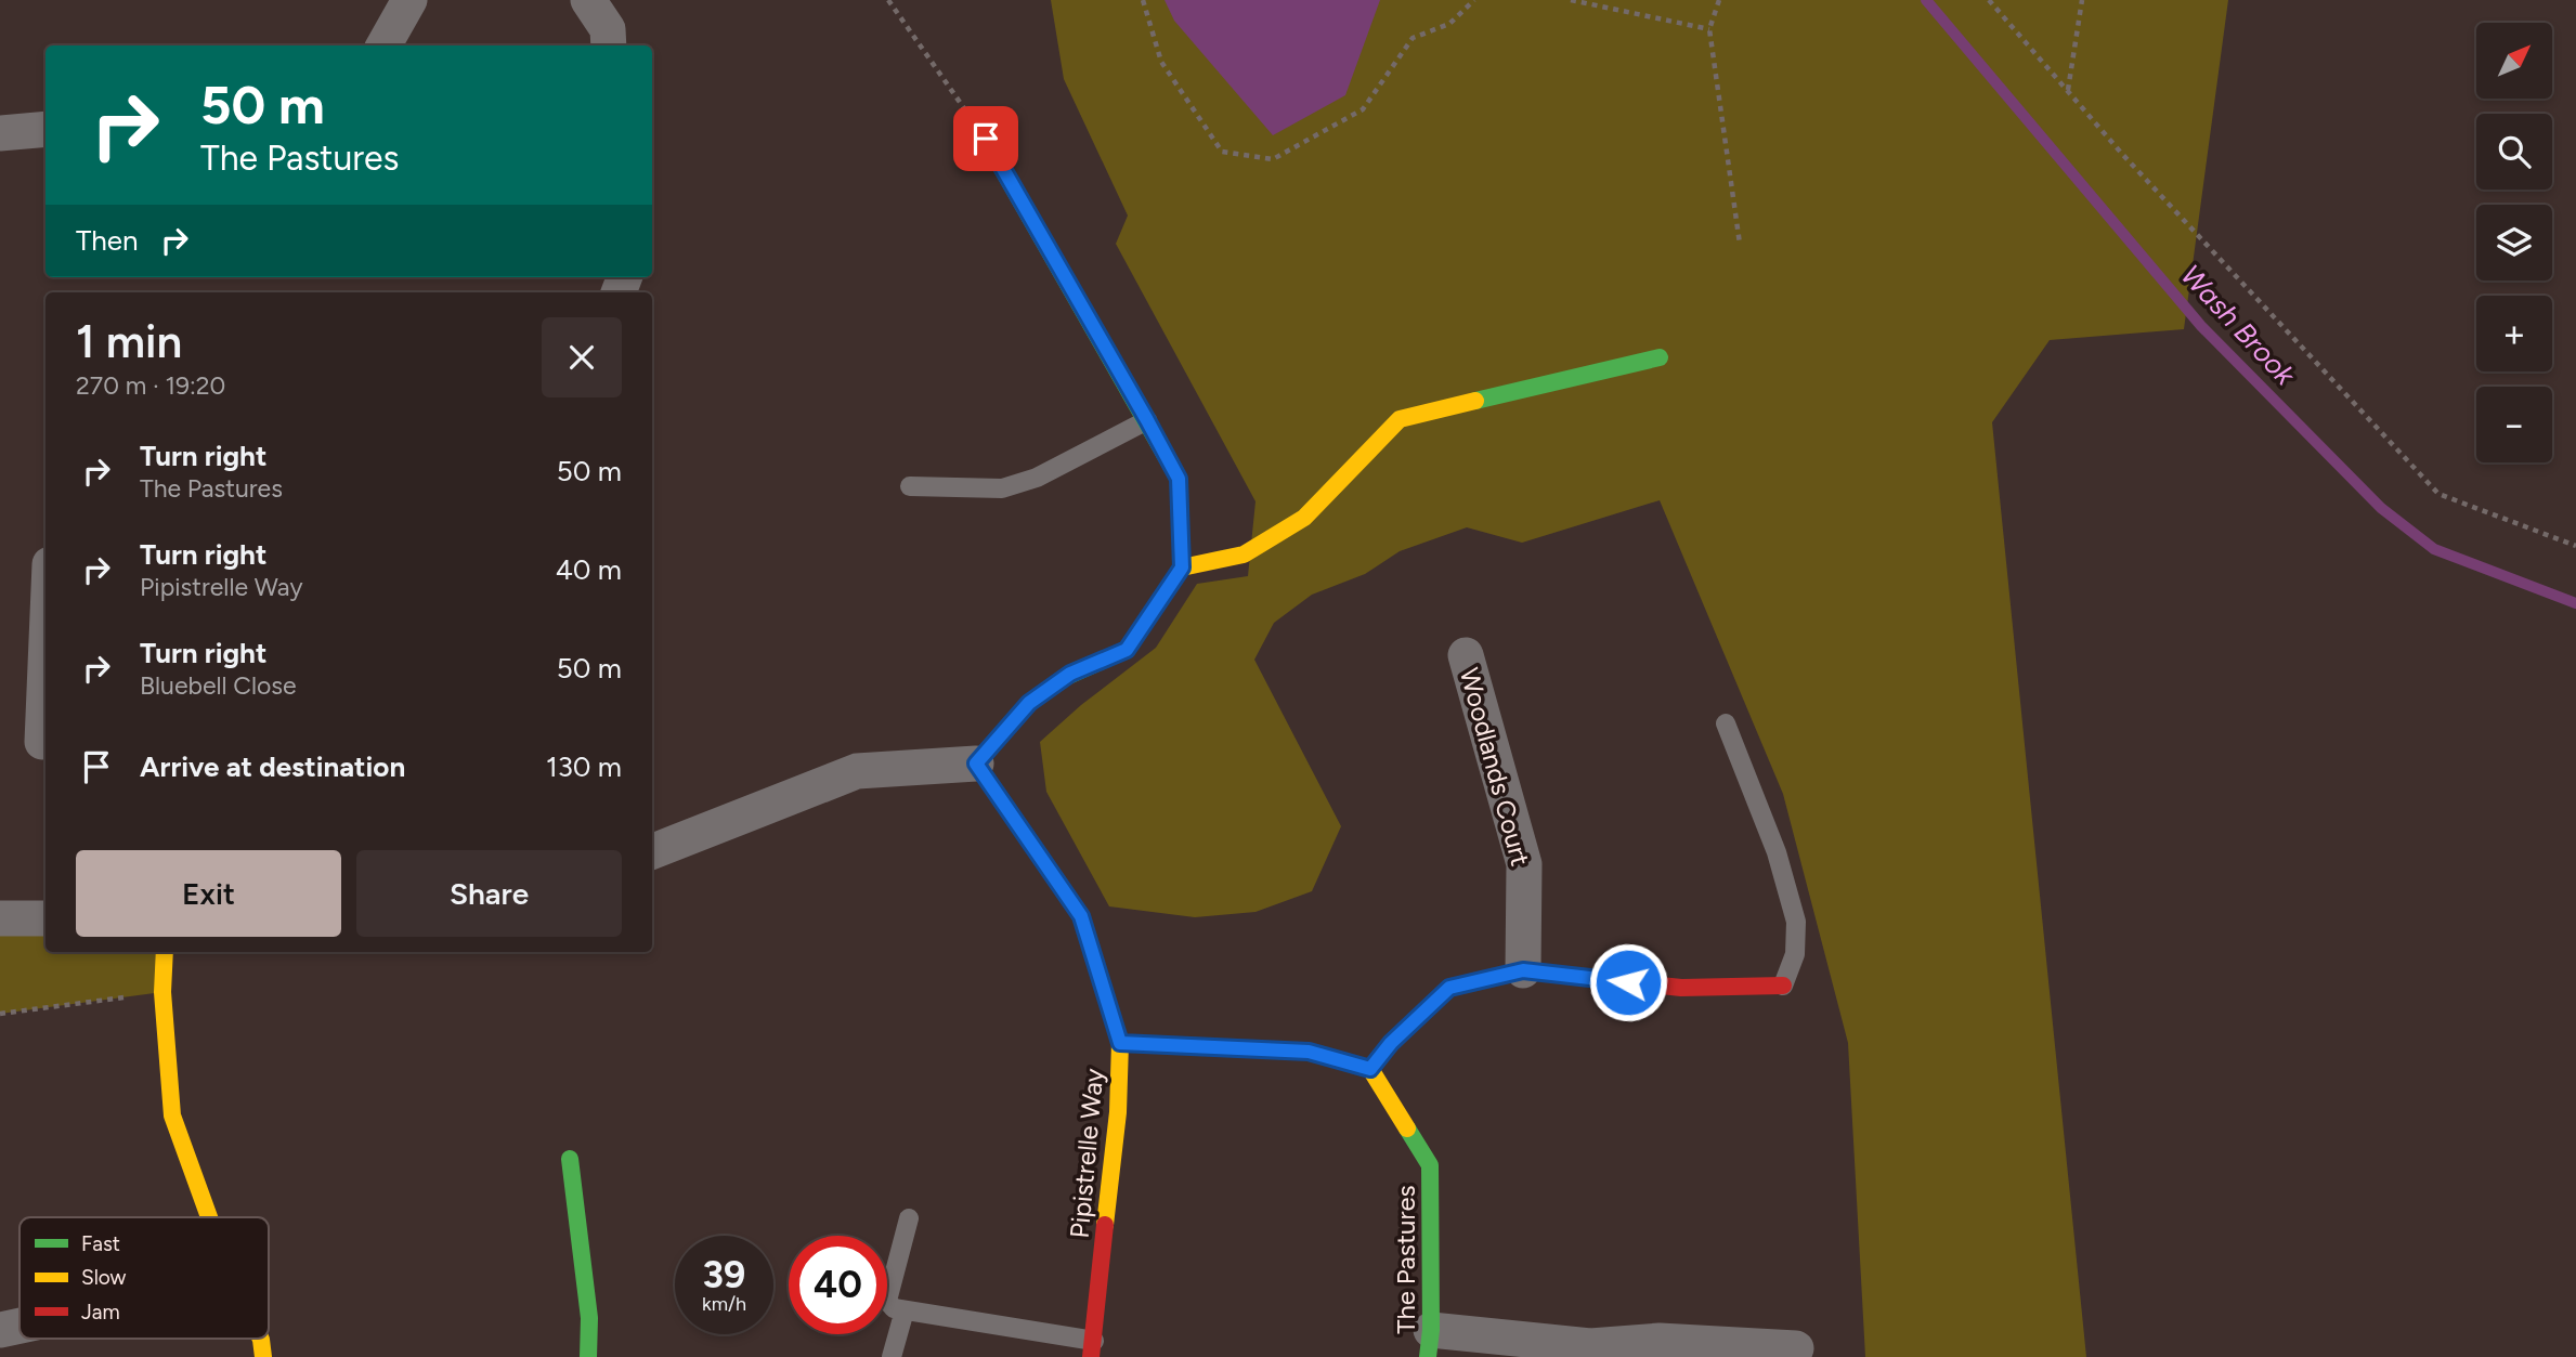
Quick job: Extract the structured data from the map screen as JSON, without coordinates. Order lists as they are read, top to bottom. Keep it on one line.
{"streets":{"street":["Woodlands Court","Pipistrelle Way","The Pastures"]},"water":["Wash Brook"],"legend":["Fast","Slow","Jam"],"north":"top right","page":{"map_buttons":["+","−"],"turn":["50 m","The Pastures"],"then":"Then","heading":["1 min","270 m · 19:20"],"list":[{"name":"Turn right","note":"The Pastures","value":"50 m"},{"name":"Turn right","note":"Pipistrelle Way","value":"40 m"},{"name":"Turn right","note":"Bluebell Close","value":"50 m"},{"name":"Arrive at destination","value":"130 m"}],"buttons":["Exit","Share"],"speed":"39 km/h","limit":"40"}}
